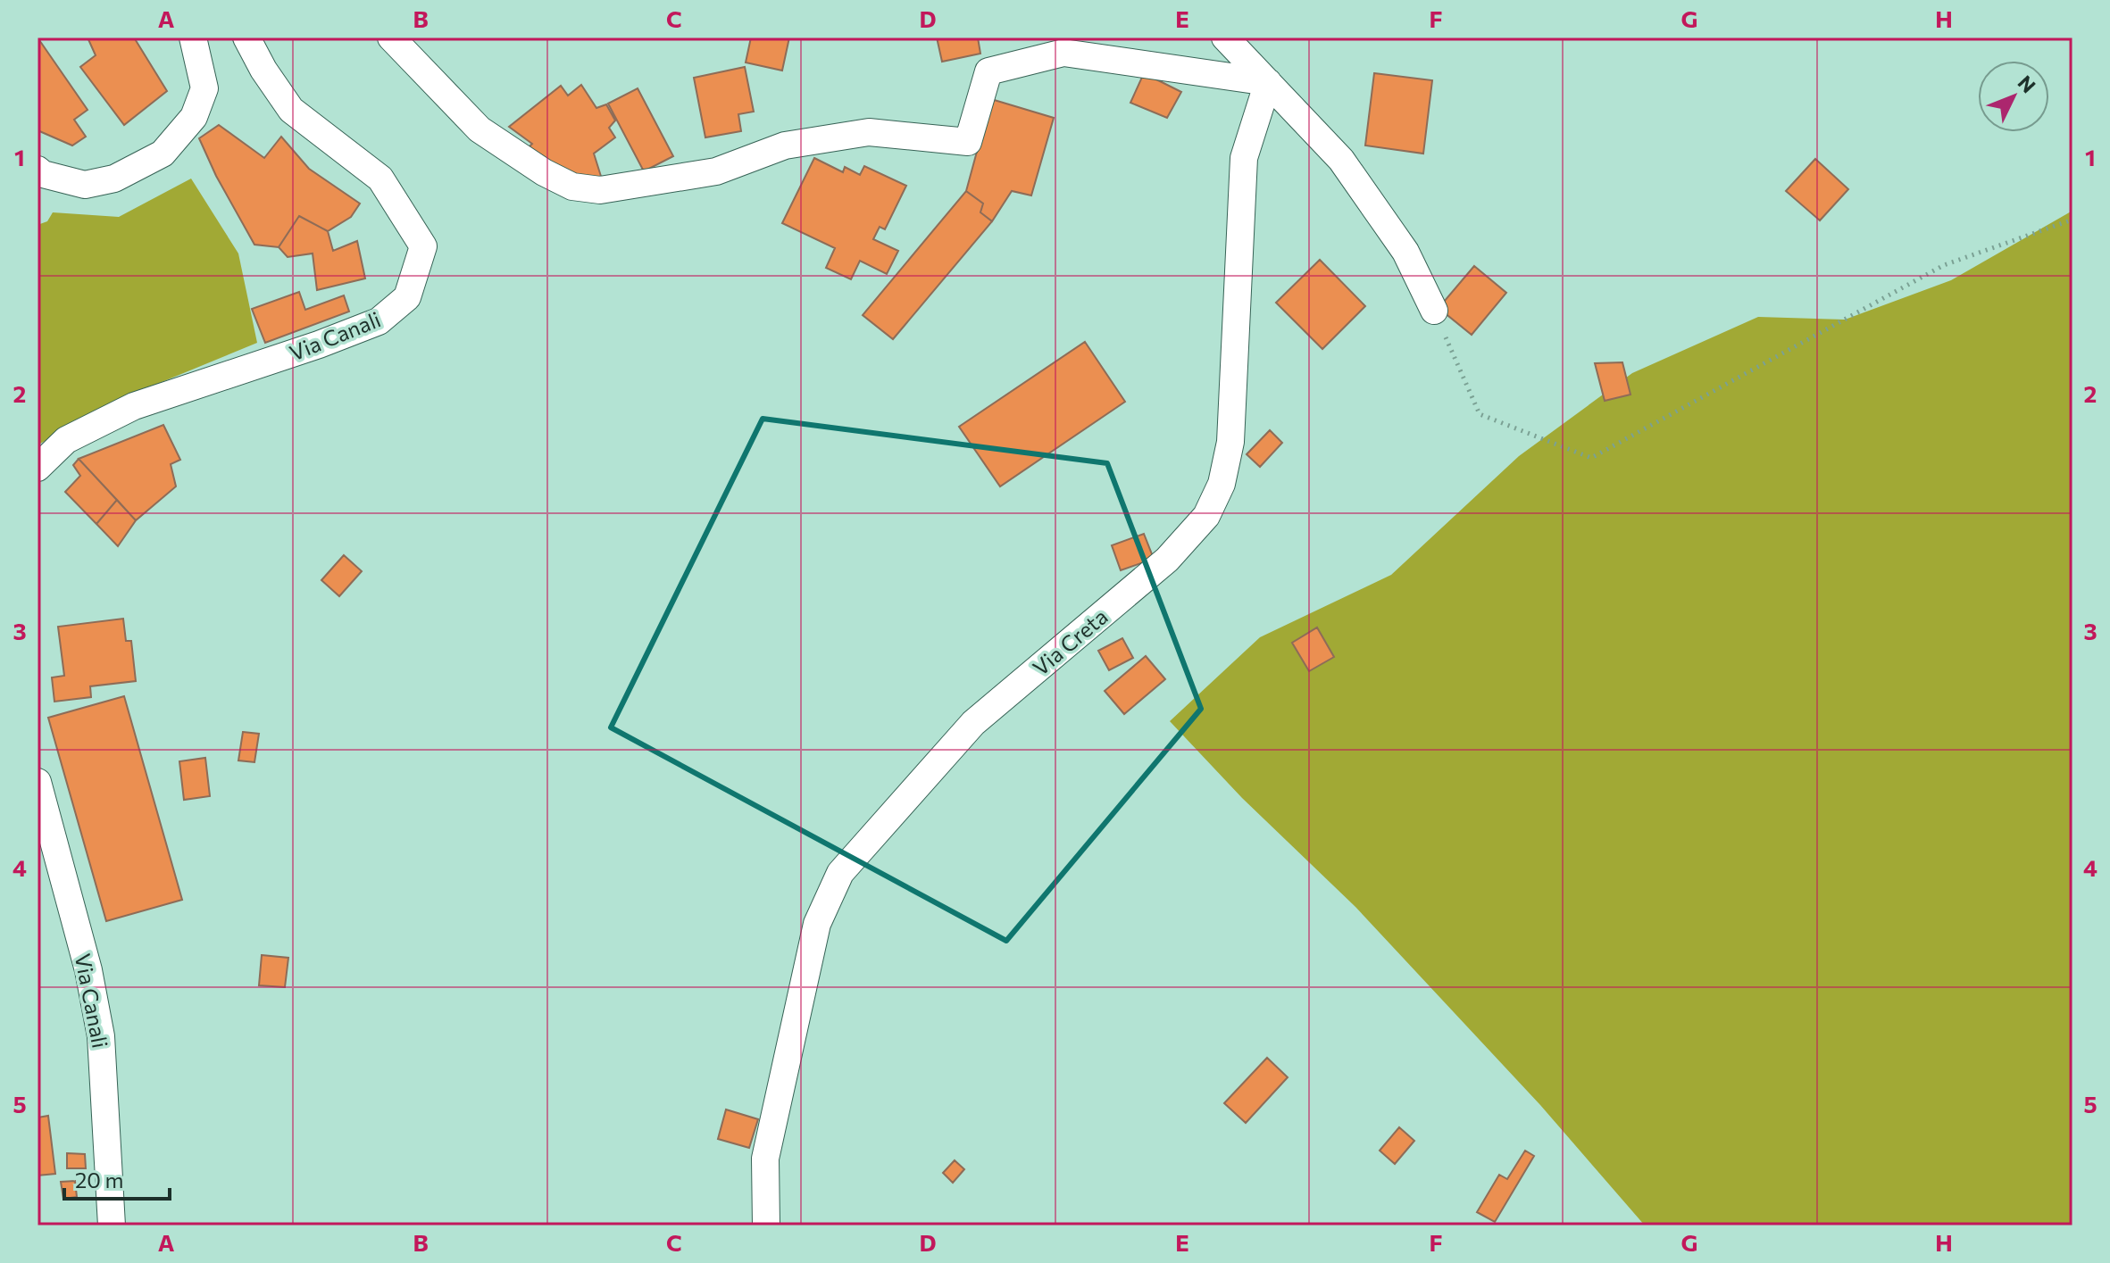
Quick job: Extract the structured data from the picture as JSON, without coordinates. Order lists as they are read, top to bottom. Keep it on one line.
{"streets":{"street":["Via Canali","Via Creta"]},"scale_bar":"20 m","north":"top right","grid":{"columns":["A","B","C","D","E","F","G","H"],"rows":["1","2","3","4","5"]}}
